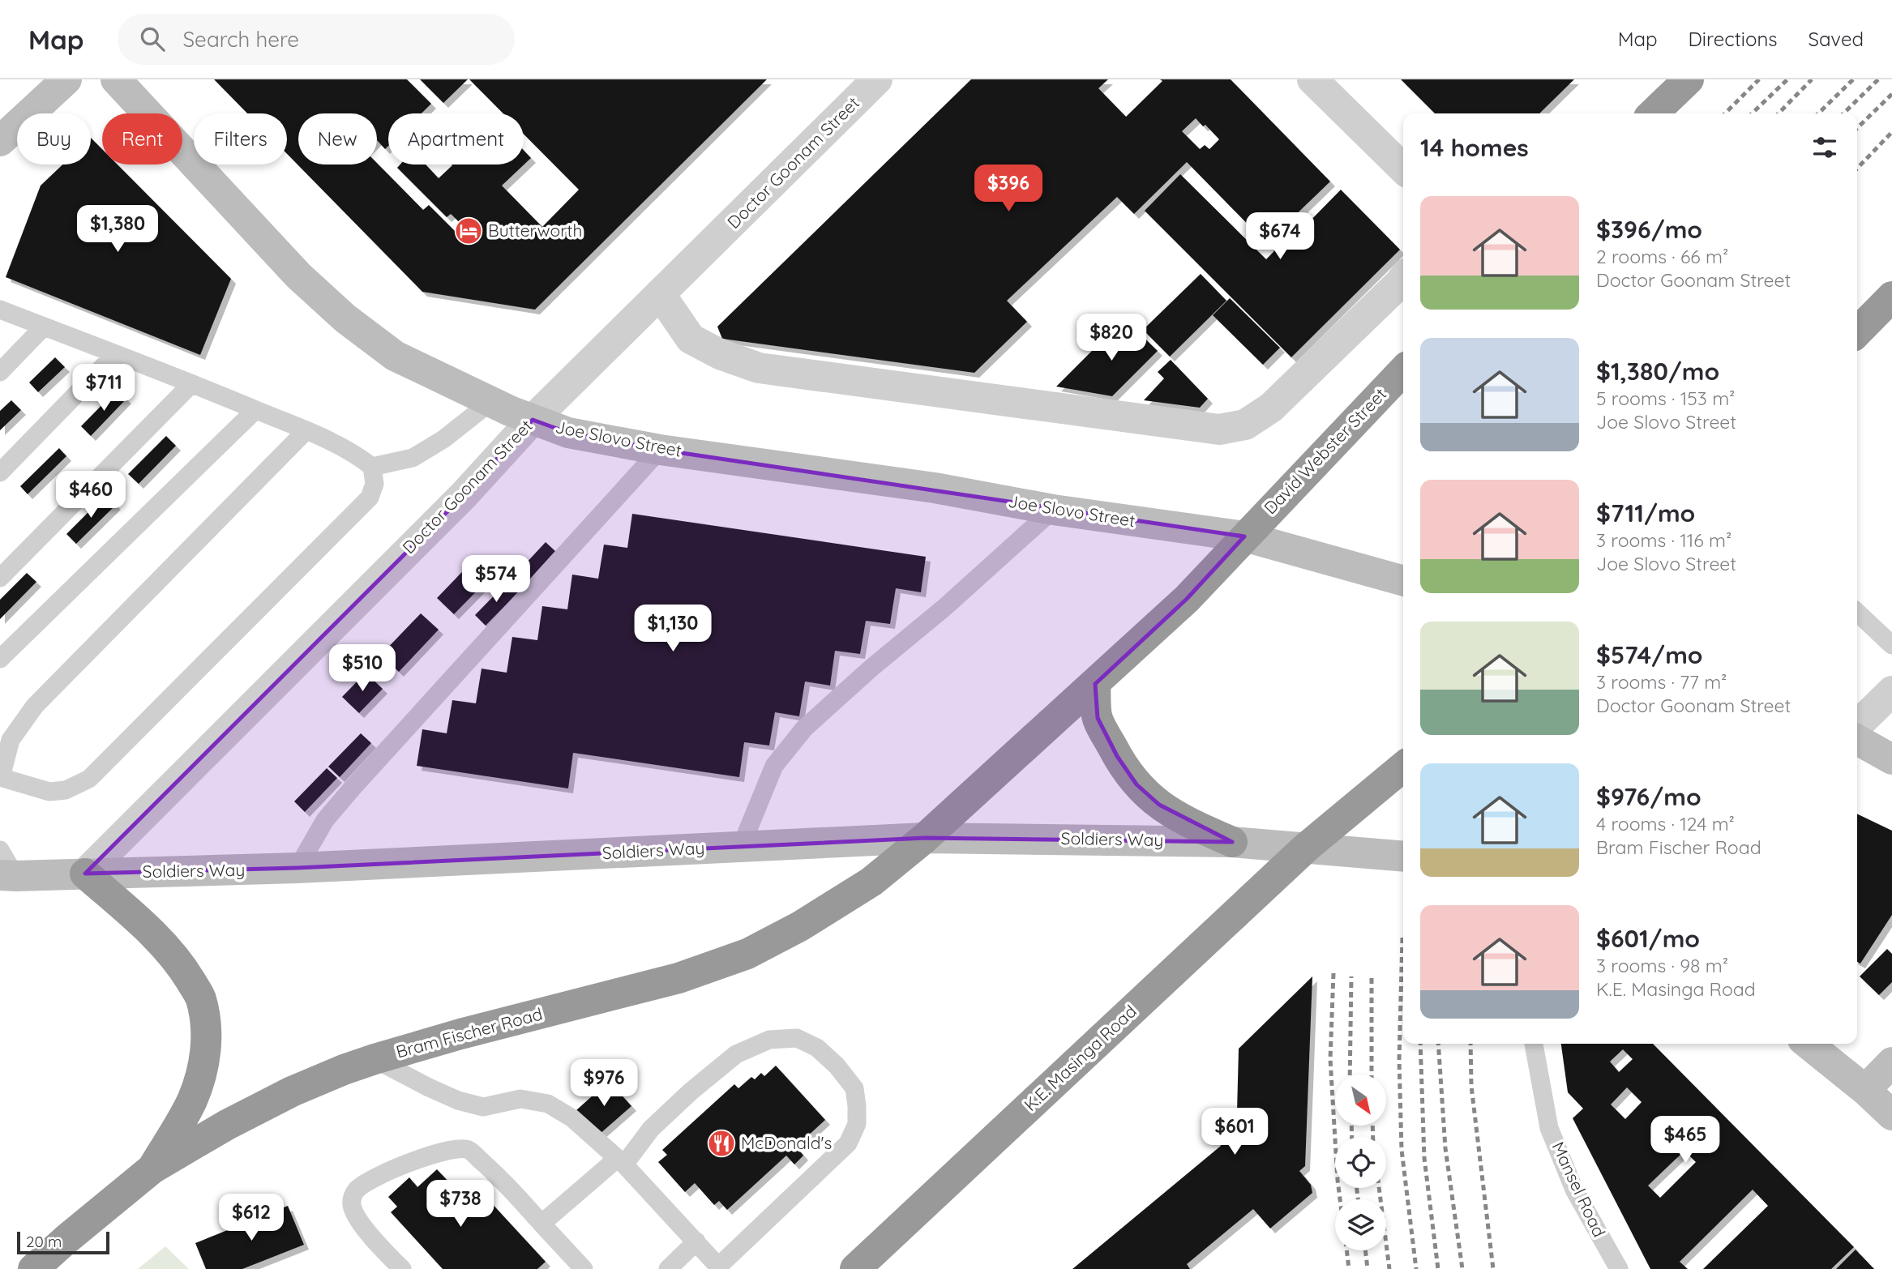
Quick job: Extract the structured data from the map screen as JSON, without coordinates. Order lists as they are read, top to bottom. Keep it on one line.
{"streets":{"highway":["David Webster Street","Bram Fischer Road","K.E. Masinga Road"],"main road":["Joe Slovo Street","Soldiers Way"],"street":["Doctor Goonam Street"],"lane":["Mansel Road"]},"crossings":[["Doctor Goonam Street","Joe Slovo Street"],["Doctor Goonam Street","Soldiers Way"],["Joe Slovo Street","David Webster Street"],["David Webster Street","Bram Fischer Road"],["Soldiers Way","Bram Fischer Road"],["Soldiers Way","K.E. Masinga Road"]],"places":{"hotel":["Butterworth"],"restaurant":["McDonald's"]},"scale_bar":"20 m","north":"bottom right","page":{"header":"Map","search":"Search here","nav":["Map","Directions","Saved"],"chip":["Buy","Rent","Filters","New","Apartment"],"heading":"14 homes","price":["$396","$1,380","$674","$820","$711","$460","$574","$1,130","$510","$976","$601","$465","$738","$612"],"list":[{"name":"$396/mo","note":"2 rooms · 66 m² · Doctor Goonam Street"},{"name":"$1,380/mo","note":"5 rooms · 153 m² · Joe Slovo Street"},{"name":"$711/mo","note":"3 rooms · 116 m² · Joe Slovo Street"},{"name":"$574/mo","note":"3 rooms · 77 m² · Doctor Goonam Street"},{"name":"$976/mo","note":"4 rooms · 124 m² · Bram Fischer Road"},{"name":"$601/mo","note":"3 rooms · 98 m² · K.E. Masinga Road"}],"scale":"20 m"}}
